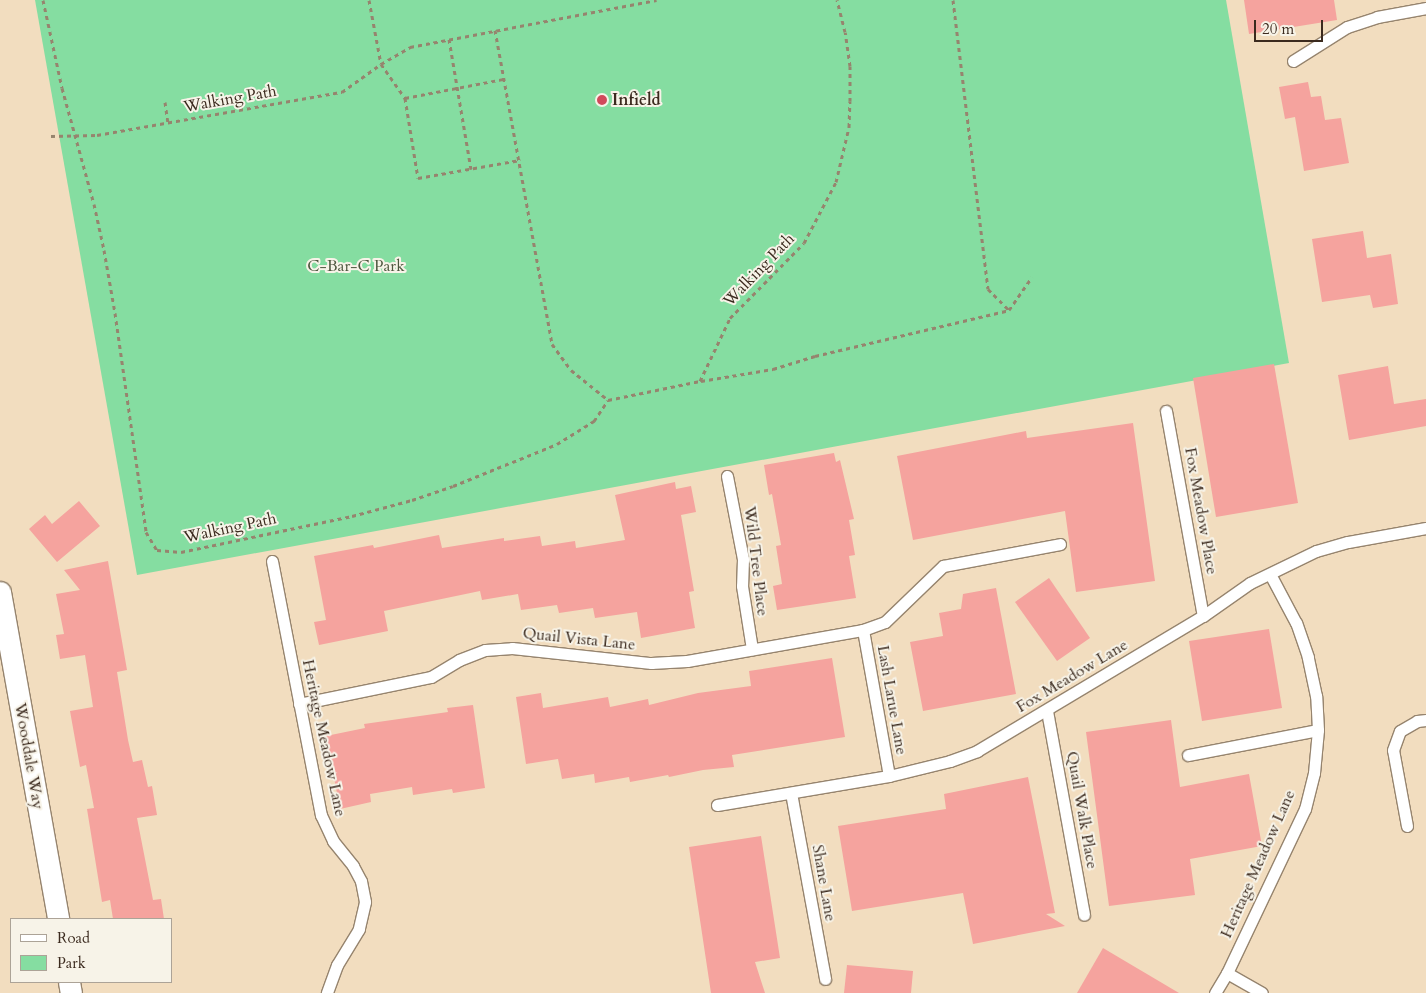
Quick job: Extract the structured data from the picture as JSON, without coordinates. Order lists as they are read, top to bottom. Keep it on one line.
{"streets":{"street":["Wooddale Way"],"lane":["Fox Meadow Place","Wild Tree Place","Quail Vista Lane","Fox Meadow Lane","Lash Larue Lane","Heritage Meadow Lane","Quail Walk Place","Shane Lane"],"path":["Walking Path"]},"crossings":[["Fox Meadow Place","Fox Meadow Lane"],["Wild Tree Place","Quail Vista Lane"],["Quail Vista Lane","Lash Larue Lane"],["Quail Vista Lane","Heritage Meadow Lane"],["Fox Meadow Lane","Lash Larue Lane"],["Fox Meadow Lane","Heritage Meadow Lane"],["Fox Meadow Lane","Quail Walk Place"],["Fox Meadow Lane","Shane Lane"]],"parks":["C-Bar-C Park"],"places":["Infield"],"legend":["Road","Park"],"scale_bar":"20 m"}
